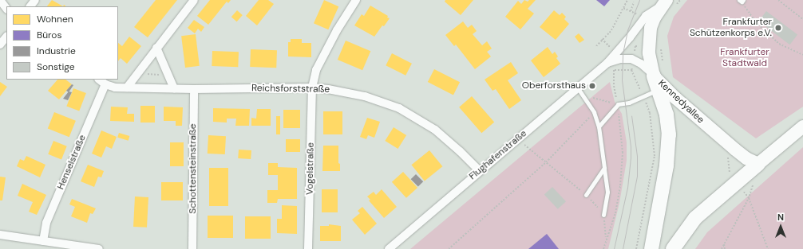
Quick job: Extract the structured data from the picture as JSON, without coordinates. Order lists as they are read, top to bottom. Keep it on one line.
{"streets":{"main road":["Kennedyallee"],"street":["Reichsforststraße","Flughafenstraße","Henselstraße","Schottensteinstraße","Vogelstraße"]},"crossings":[["Reichsforststraße","Flughafenstraße"],["Reichsforststraße","Henselstraße"],["Reichsforststraße","Schottensteinstraße"],["Reichsforststraße","Vogelstraße"],["Kennedyallee","Flughafenstraße"]],"parks":["Frankfurter Stadtwald"],"places":["Frankfurter Schützenkorps e.V.","Oberforsthaus"],"legend":["Wohnen","Büros","Industrie","Sonstige"],"north":"top"}
